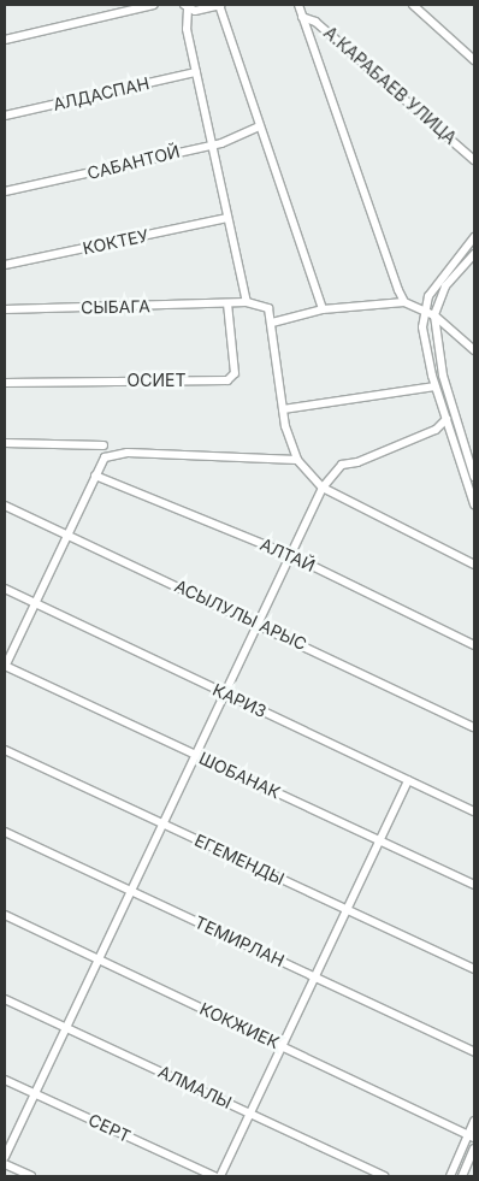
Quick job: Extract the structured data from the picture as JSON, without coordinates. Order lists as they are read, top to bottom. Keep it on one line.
{"streets":{"street":["А.КАРАБАЕВ УЛИЦА","АЛДАСПАН","САБАНТОЙ","КОКТЕУ","СЫБАГА","ОСИЕТ","АЛТАЙ","АСЫЛУЛЫ АРЫС","КАРИЗ","ШОБАНАК","ЕГЕМЕНДЫ","ТЕМИРЛАН","КОКЖИЕК","АЛМАЛЫ","СЕРТ"]},"crossings":[["СЫБАГА","ОСИЕТ"]]}
